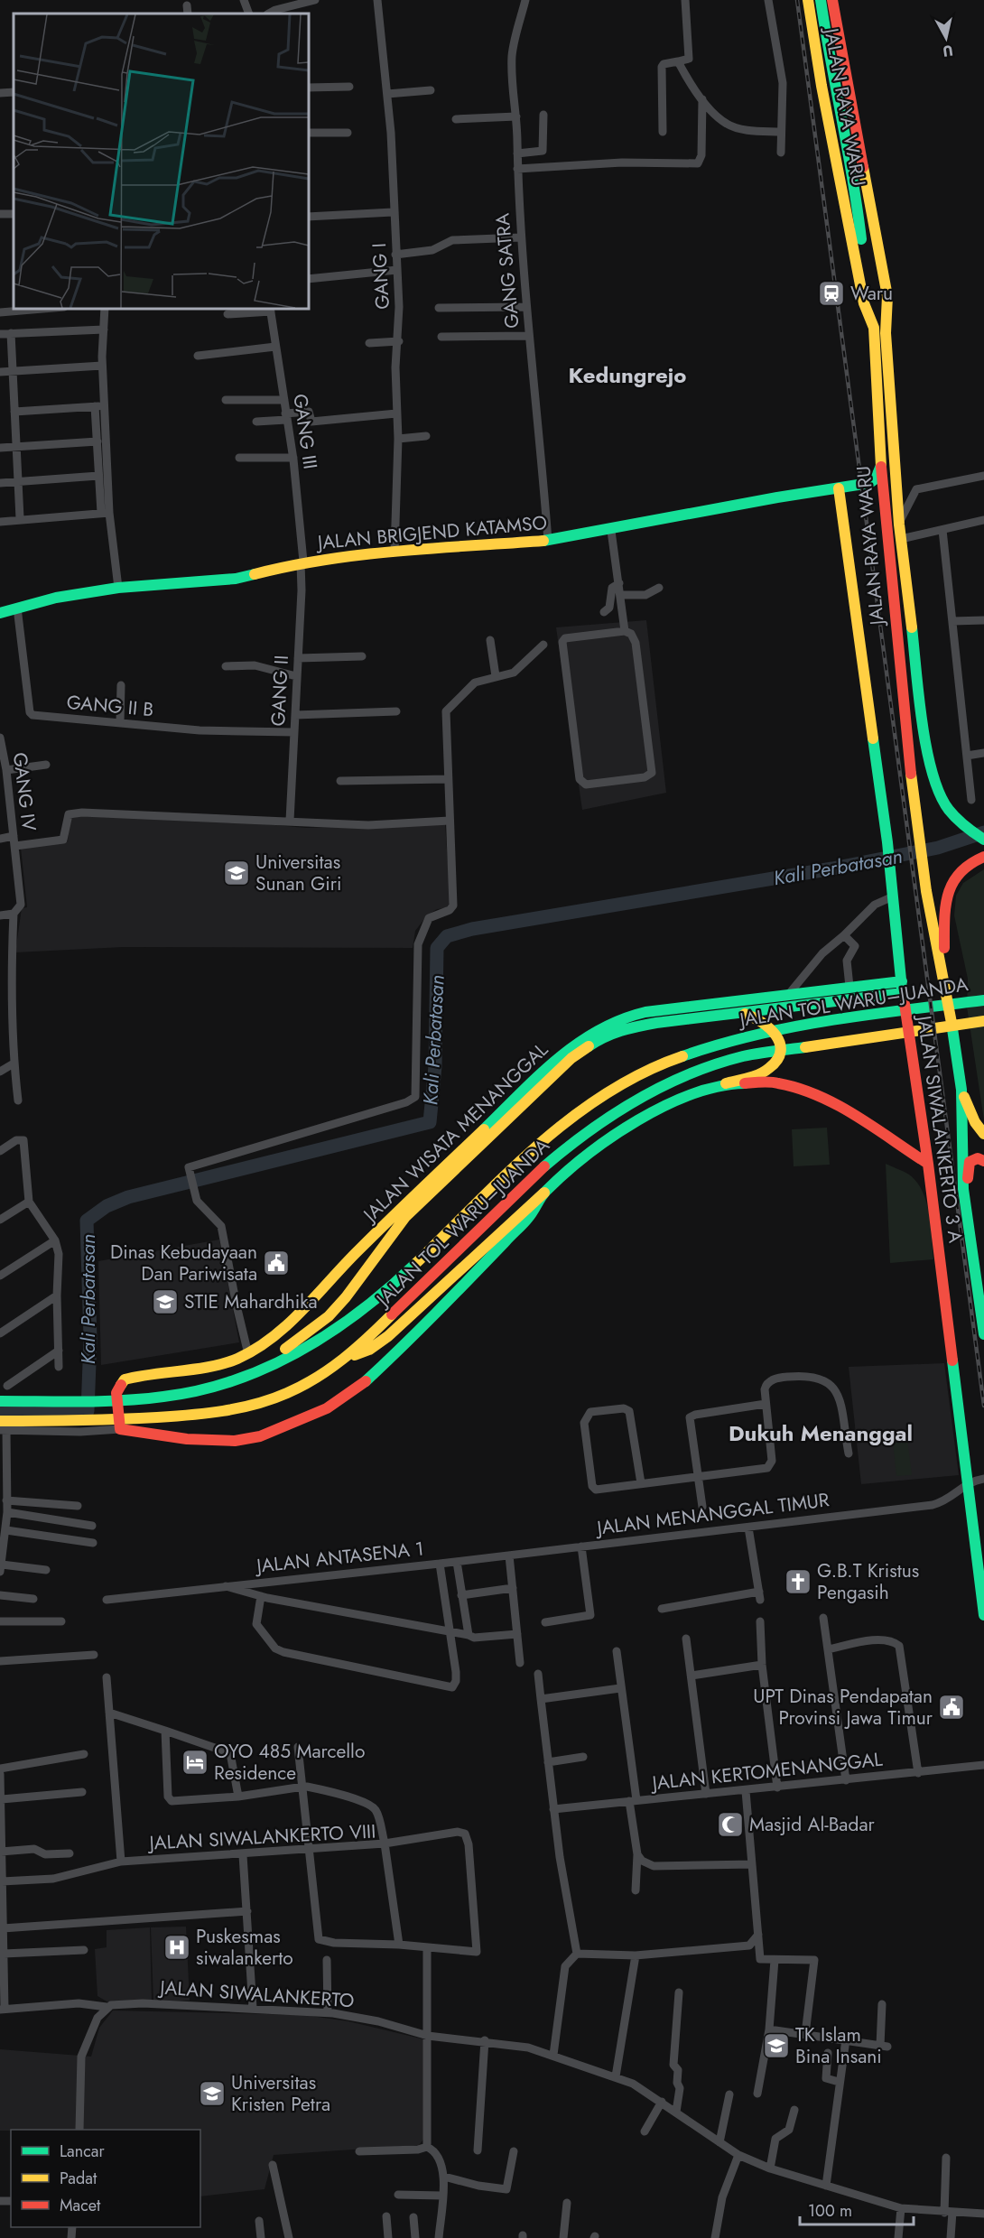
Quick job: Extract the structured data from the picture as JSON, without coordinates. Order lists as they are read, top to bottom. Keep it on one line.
{"streets":{"main road":["JALAN RAYA WARU","JALAN BRIGJEND KATAMSO","JALAN TOL WARU–JUANDA","JALAN SIWALANKERTO 3 A","JALAN WISATA MENANGGAL"],"street":["GANG SATRA","GANG I","GANG III","GANG II","GANG II B","GANG IV","JALAN MENANGGAL TIMUR","JALAN ANTASENA 1","JALAN KERTOMENANGGAL","JALAN SIWALANKERTO VIII","JALAN SIWALANKERTO"]},"crossings":[["GANG SATRA","JALAN BRIGJEND KATAMSO"],["GANG I","JALAN BRIGJEND KATAMSO"],["GANG III","JALAN BRIGJEND KATAMSO"],["GANG III","GANG II"],["JALAN BRIGJEND KATAMSO","GANG II"],["JALAN BRIGJEND KATAMSO","GANG II B"],["JALAN BRIGJEND KATAMSO","JALAN SIWALANKERTO 3 A"],["GANG II","GANG II B"],["JALAN SIWALANKERTO 3 A","JALAN WISATA MENANGGAL"],["JALAN SIWALANKERTO 3 A","JALAN MENANGGAL TIMUR"],["JALAN MENANGGAL TIMUR","JALAN ANTASENA 1"]],"districts":["Kedungrejo","Dukuh Menanggal"],"water":["Kali Perbatasan"],"places":{"station":["Waru"],"school or university":["Universitas Sunan Giri","STIE Mahardhika","TK Islam Bina Insani","Universitas Kristen Petra"],"public building":["Dinas Kebudayaan Dan Pariwisata","UPT Dinas Pendapatan Provinsi Jawa Timur"],"church":["G.B.T Kristus Pengasih"],"hotel":["OYO 485 Marcello Residence"],"mosque":["Masjid Al-Badar"],"hospital":["Puskesmas siwalankerto"]},"legend":["Lancar","Padat","Macet"],"scale_bar":"100 m","north":"bottom"}
